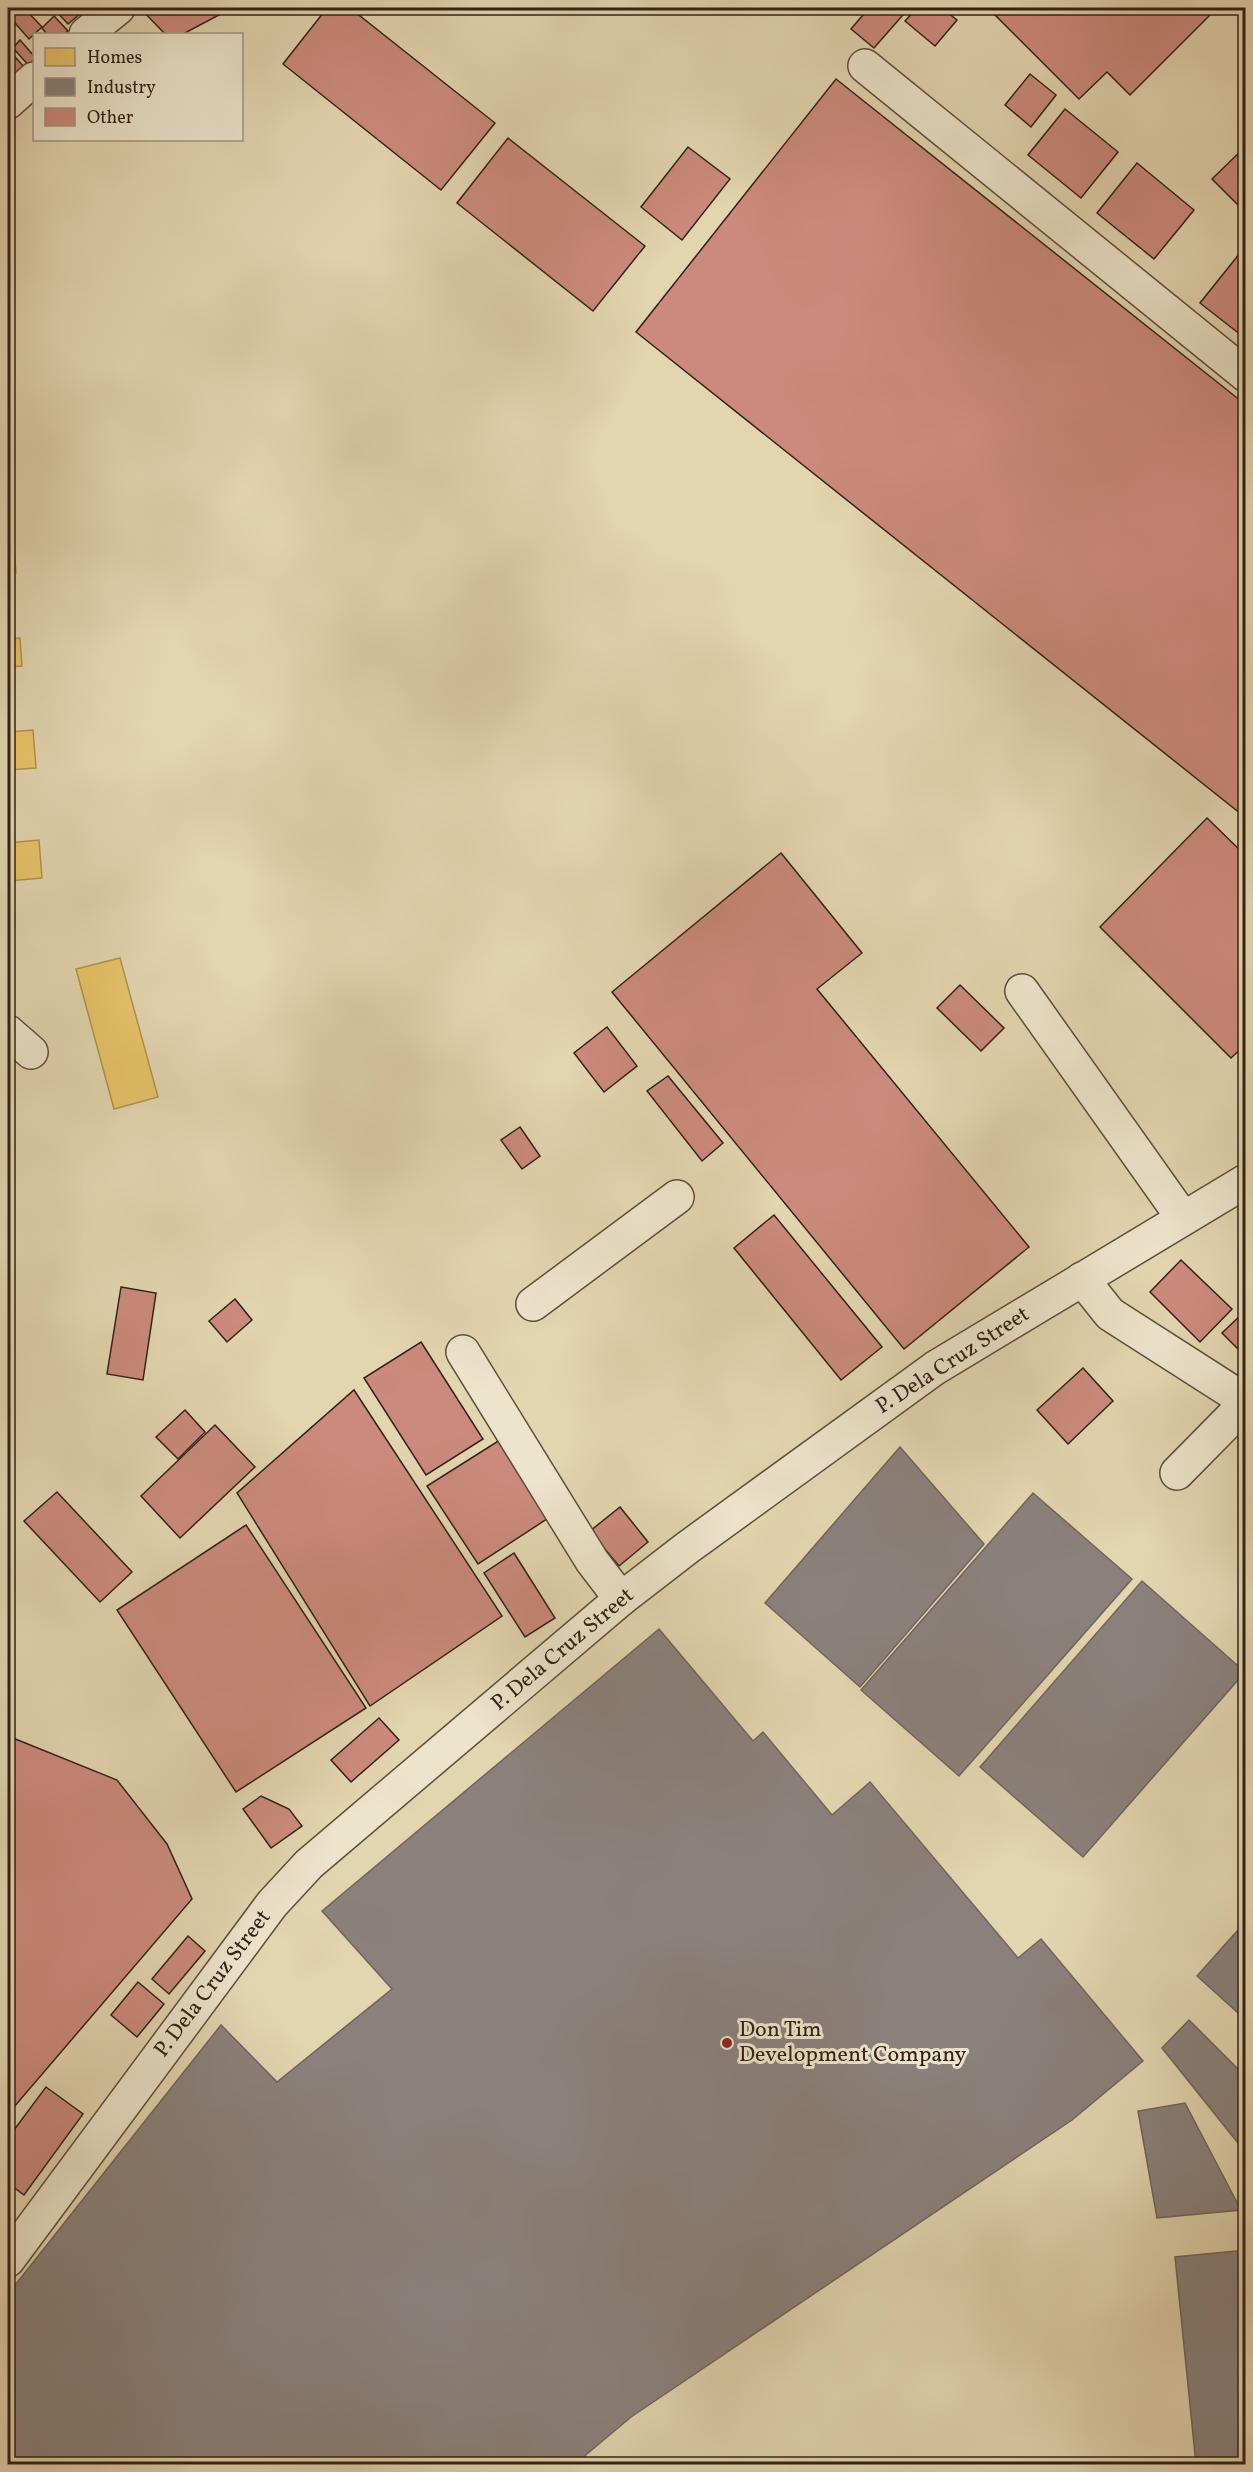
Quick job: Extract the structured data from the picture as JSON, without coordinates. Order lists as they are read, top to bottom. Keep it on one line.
{"streets":{"street":["P. Dela Cruz Street"]},"places":["Don Tim Development Company"],"legend":["Homes","Industry","Other"]}
